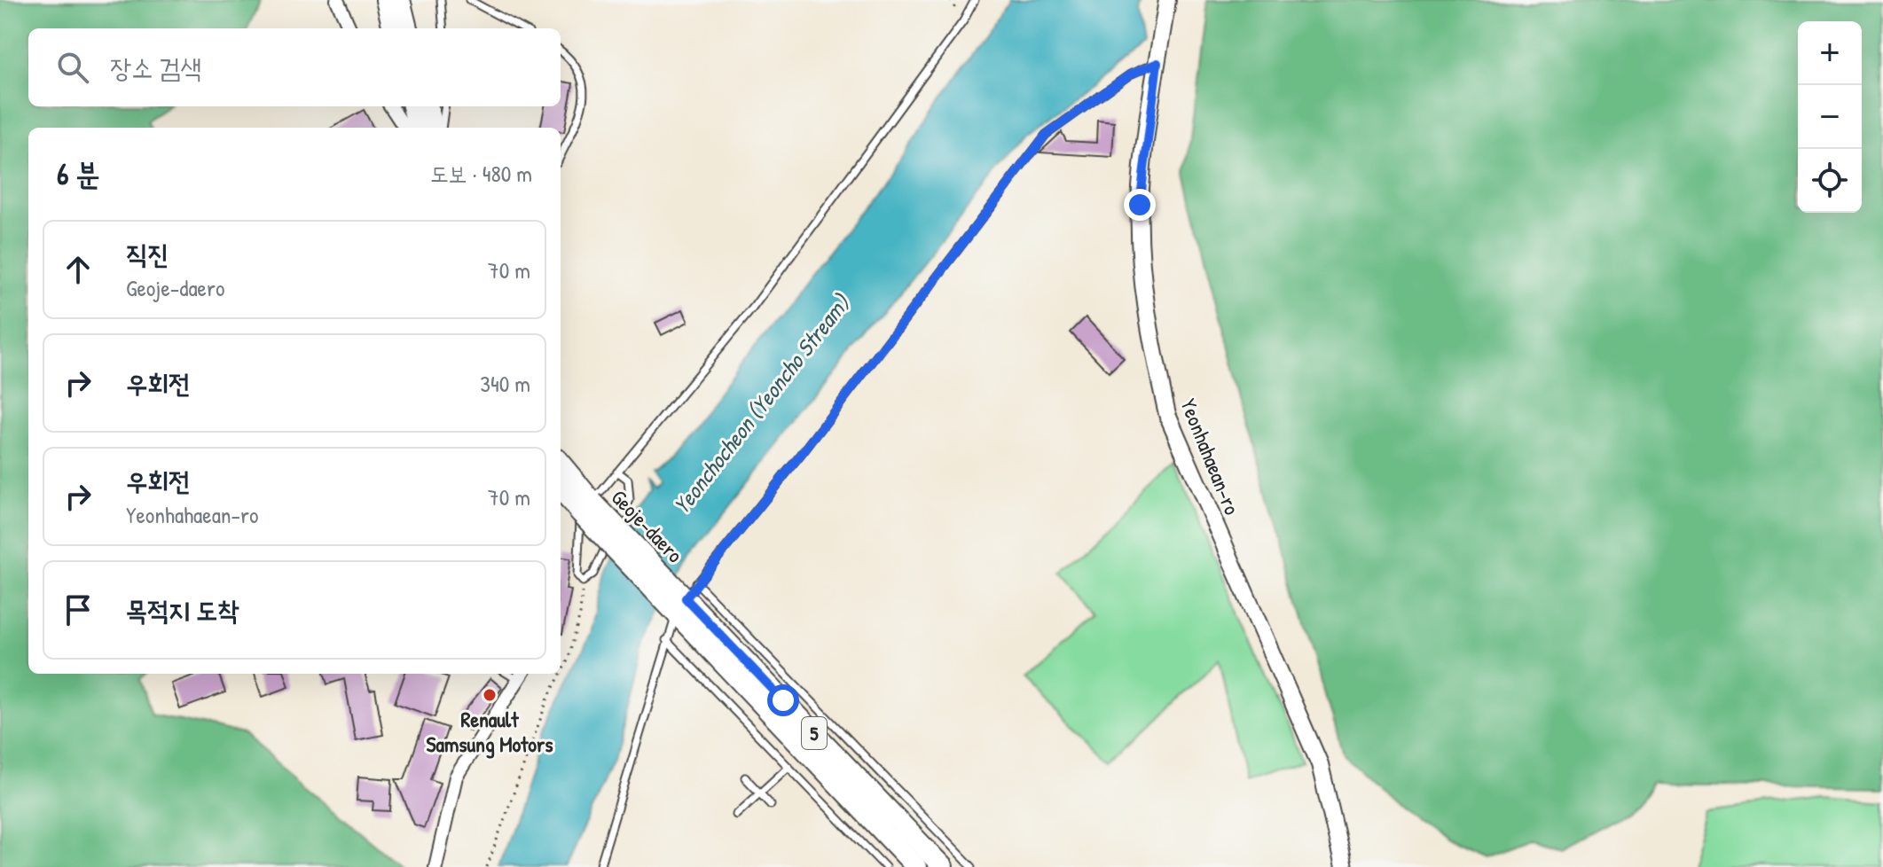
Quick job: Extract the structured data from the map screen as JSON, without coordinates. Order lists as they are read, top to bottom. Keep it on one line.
{"streets":{"main road":["Geoje-daero","5"],"street":["Yeonhahaean-ro"]},"water":["Yeonchocheon (Yeoncho Stream)"],"places":["Renault Samsung Motors"],"page":{"map_buttons":["+","−"],"search":"장소 검색","heading":["6 분","도보 · 480 m"],"list":[["직진","Geoje-daero","70 m"],["우회전","340 m"],["우회전","Yeonhahaean-ro","70 m"],"목적지 도착"]}}
